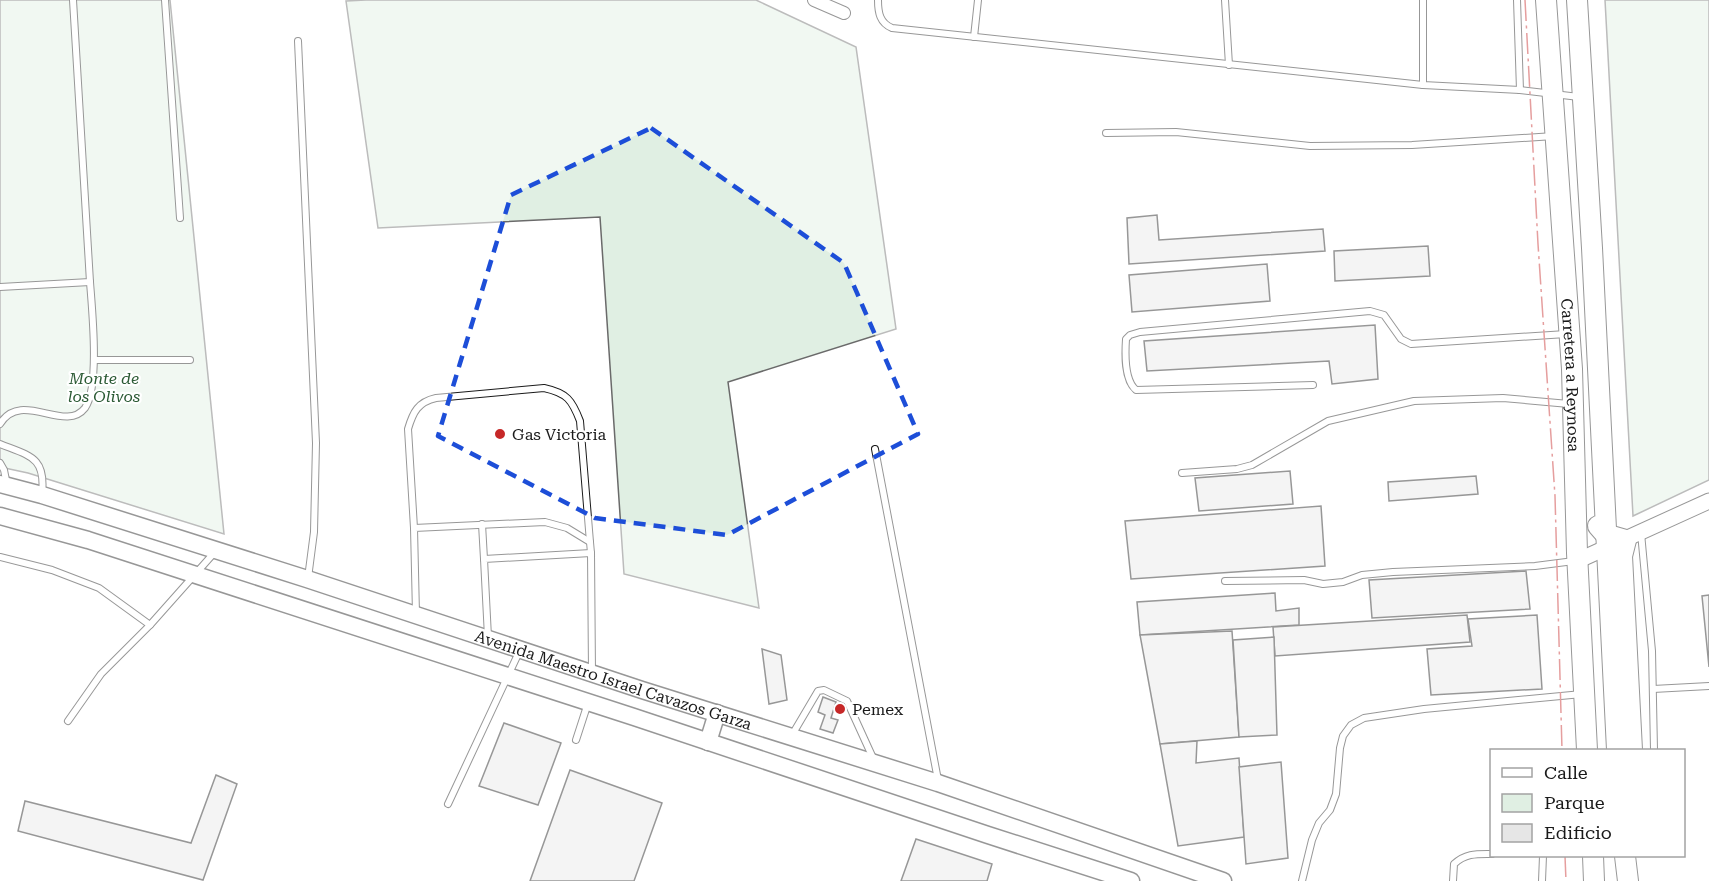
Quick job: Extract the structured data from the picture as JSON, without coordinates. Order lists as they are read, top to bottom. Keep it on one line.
{"streets":{"main road":["Carretera a Reynosa","Avenida Maestro Israel Cavazos Garza"]},"parks":["Monte de los Olivos"],"places":["Gas Victoria","Pemex"],"legend":["Calle","Parque","Edificio"]}
